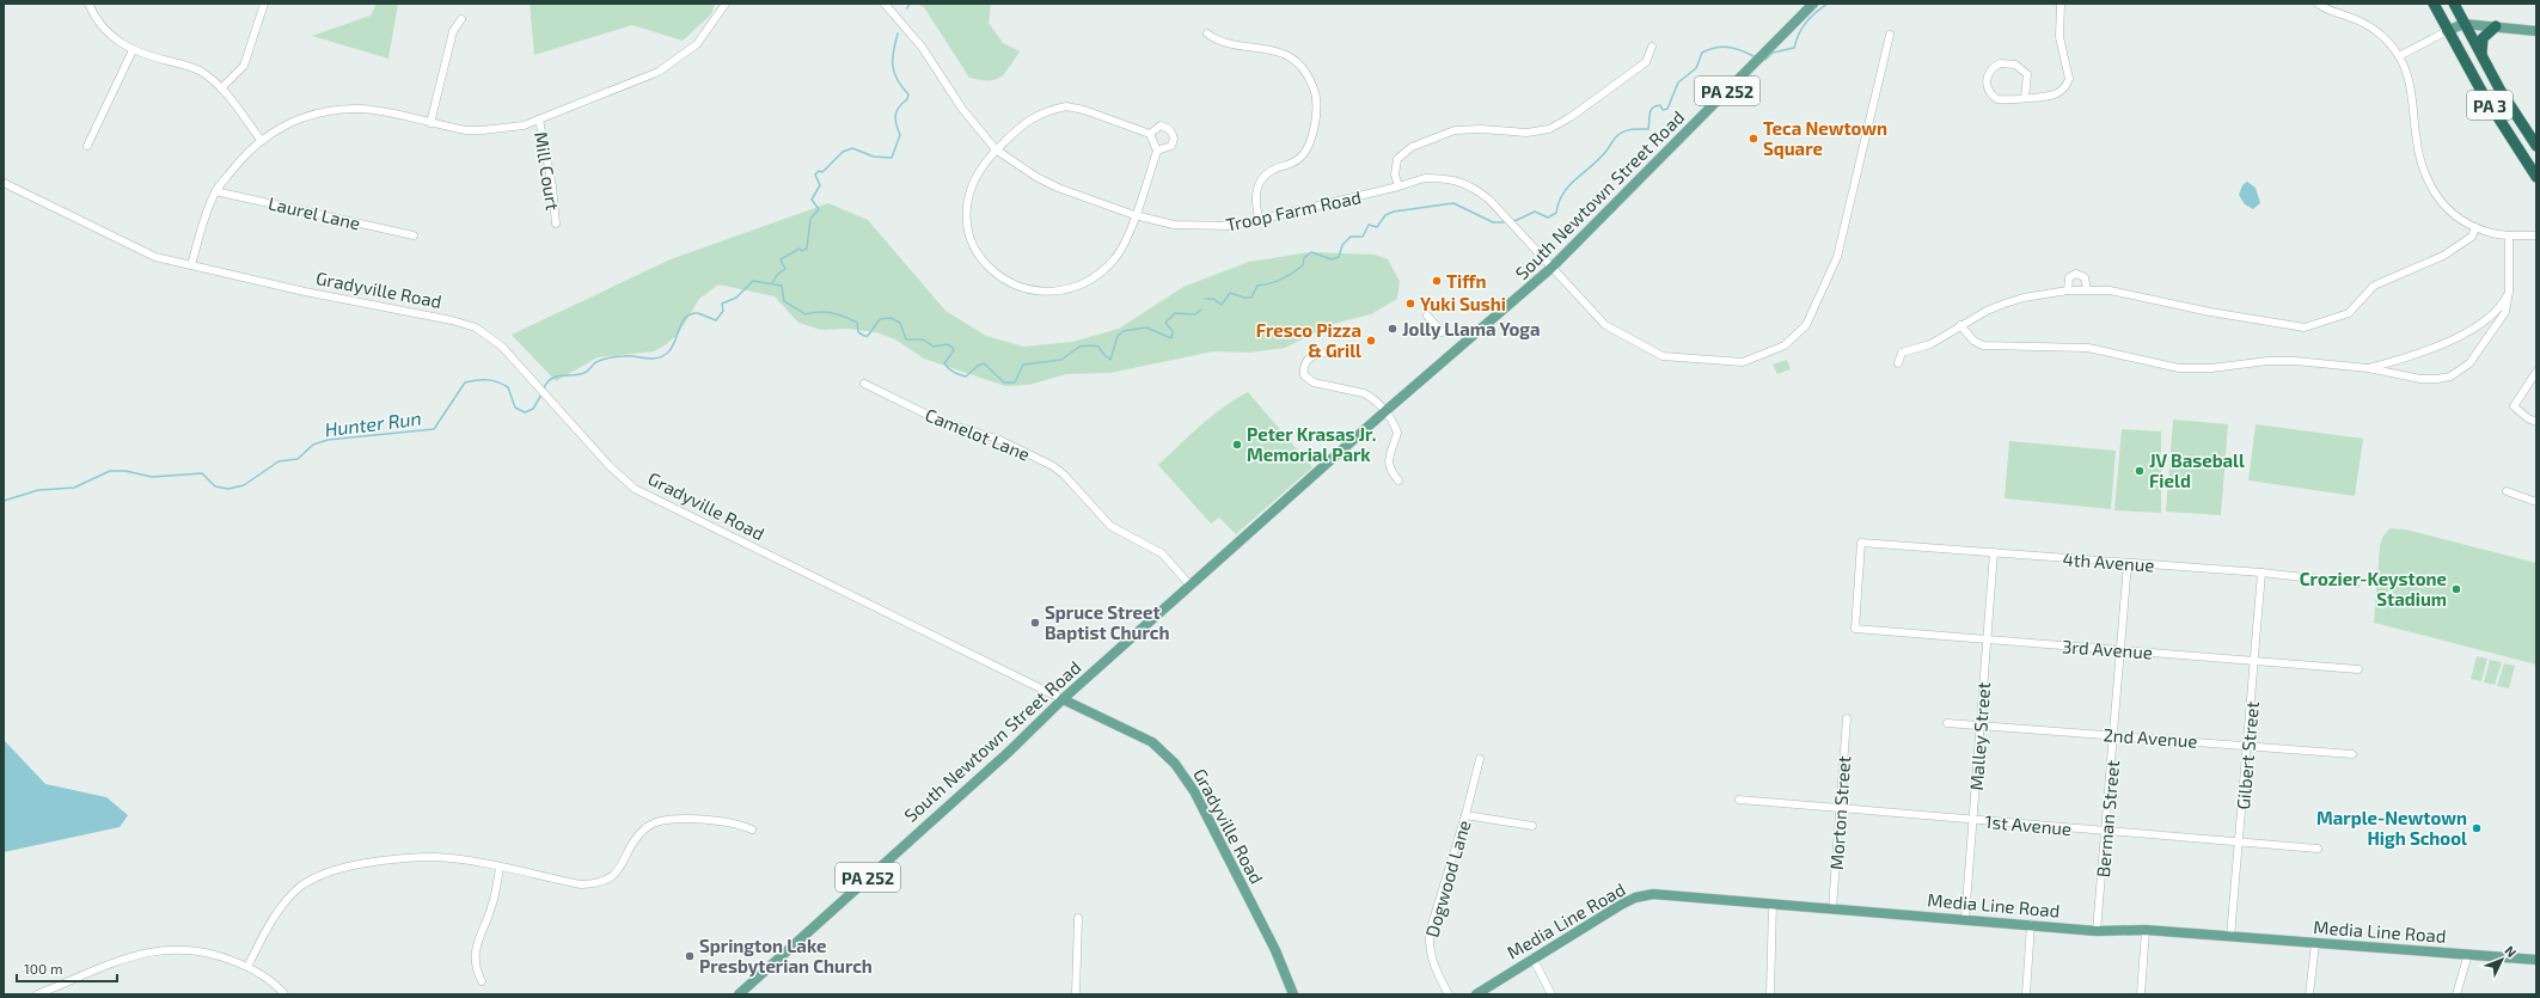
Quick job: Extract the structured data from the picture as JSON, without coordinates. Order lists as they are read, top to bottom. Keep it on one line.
{"streets":{"highway":["PA 3"],"main road":["PA 252","South Newtown Street Road","Gradyville Road","Media Line Road"],"street":["Mill Court","Troop Farm Road","Laurel Lane","Camelot Lane","4th Avenue","3rd Avenue","Malley Street","2nd Avenue","Gilbert Street","Morton Street","Berman Street","1st Avenue","Dogwood Lane"]},"crossings":[["South Newtown Street Road","Troop Farm Road"],["South Newtown Street Road","Gradyville Road"],["South Newtown Street Road","Camelot Lane"],["4th Avenue","3rd Avenue"],["4th Avenue","Malley Street"],["4th Avenue","Gilbert Street"],["4th Avenue","Berman Street"],["3rd Avenue","Malley Street"],["3rd Avenue","Gilbert Street"],["3rd Avenue","Berman Street"],["Malley Street","2nd Avenue"],["Malley Street","1st Avenue"],["Malley Street","Media Line Road"],["2nd Avenue","Gilbert Street"],["2nd Avenue","Berman Street"],["Gilbert Street","1st Avenue"],["Gilbert Street","Media Line Road"],["Morton Street","1st Avenue"],["Morton Street","Media Line Road"],["Berman Street","1st Avenue"],["Berman Street","Media Line Road"]],"water":["Hunter Run"],"places":["Teca Newtown Square","Tiffn","Yuki Sushi","Jolly Llama Yoga","Fresco Pizza & Grill","Peter Krasas Jr. Memorial Park","JV Baseball Field","Crozier-Keystone Stadium","Spruce Street Baptist Church","Marple-Newtown High School","Springton Lake Presbyterian Church"],"scale_bar":"100 m","north":"top right"}
